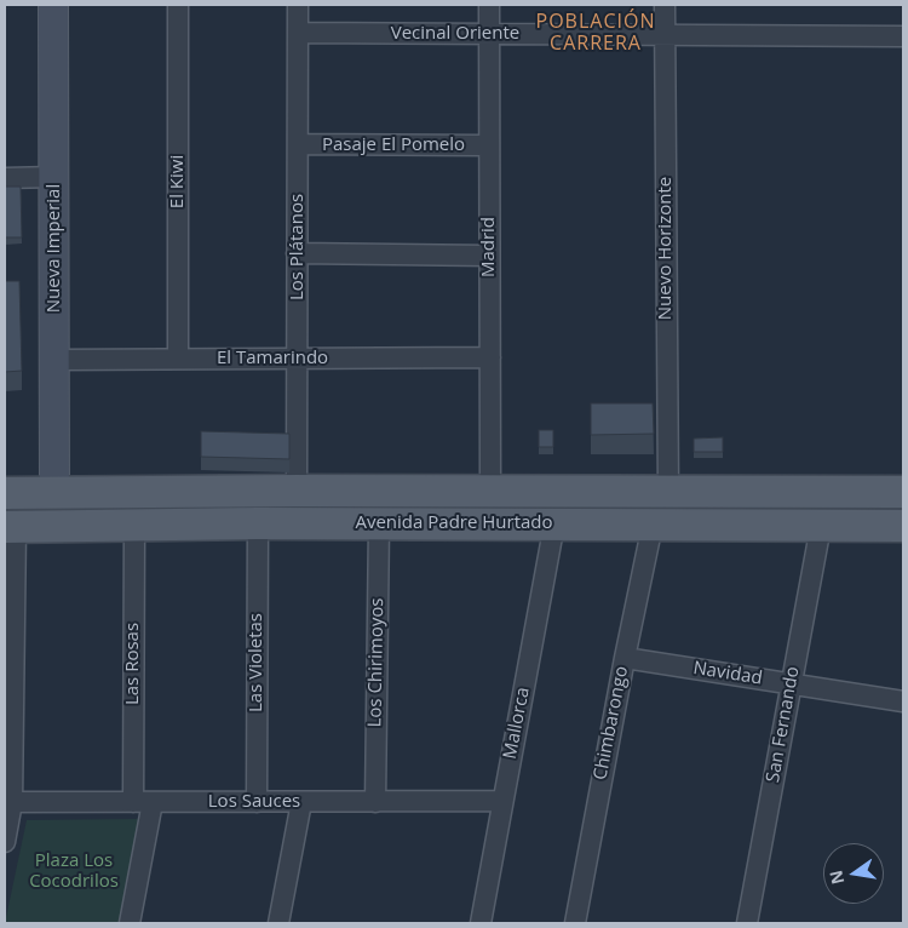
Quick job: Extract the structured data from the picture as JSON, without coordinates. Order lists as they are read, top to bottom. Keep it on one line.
{"streets":{"main road":["Avenida Padre Hurtado"],"street":["Vecinal Oriente","Pasaje El Pomelo","El Kiwi","Los Plátanos","Madrid","Nueva Imperial","Nuevo Horizonte","El Tamarindo","Las Violetas","Los Chirimoyos","Las Rosas","Navidad","Mallorca","Chimbarongo","San Fernando","Los Sauces"]},"crossings":[["Vecinal Oriente","Los Plátanos"],["Vecinal Oriente","Madrid"],["Vecinal Oriente","Nuevo Horizonte"],["Pasaje El Pomelo","Los Plátanos"],["Pasaje El Pomelo","Madrid"],["El Kiwi","El Tamarindo"],["Los Plátanos","El Tamarindo"],["Los Plátanos","Avenida Padre Hurtado"],["Madrid","El Tamarindo"],["Madrid","Avenida Padre Hurtado"],["Nueva Imperial","El Tamarindo"],["Nueva Imperial","Avenida Padre Hurtado"],["Nuevo Horizonte","Avenida Padre Hurtado"],["Avenida Padre Hurtado","Las Violetas"],["Avenida Padre Hurtado","Los Chirimoyos"],["Avenida Padre Hurtado","Las Rosas"],["Avenida Padre Hurtado","Mallorca"],["Avenida Padre Hurtado","Chimbarongo"],["Avenida Padre Hurtado","San Fernando"],["Las Violetas","Los Sauces"],["Los Chirimoyos","Los Sauces"],["Las Rosas","Los Sauces"],["Navidad","Chimbarongo"],["Navidad","San Fernando"],["Mallorca","Los Sauces"]],"districts":["POBLACIÓN CARRERA"],"parks":["Plaza Los Cocodrilos"],"north":"left"}
